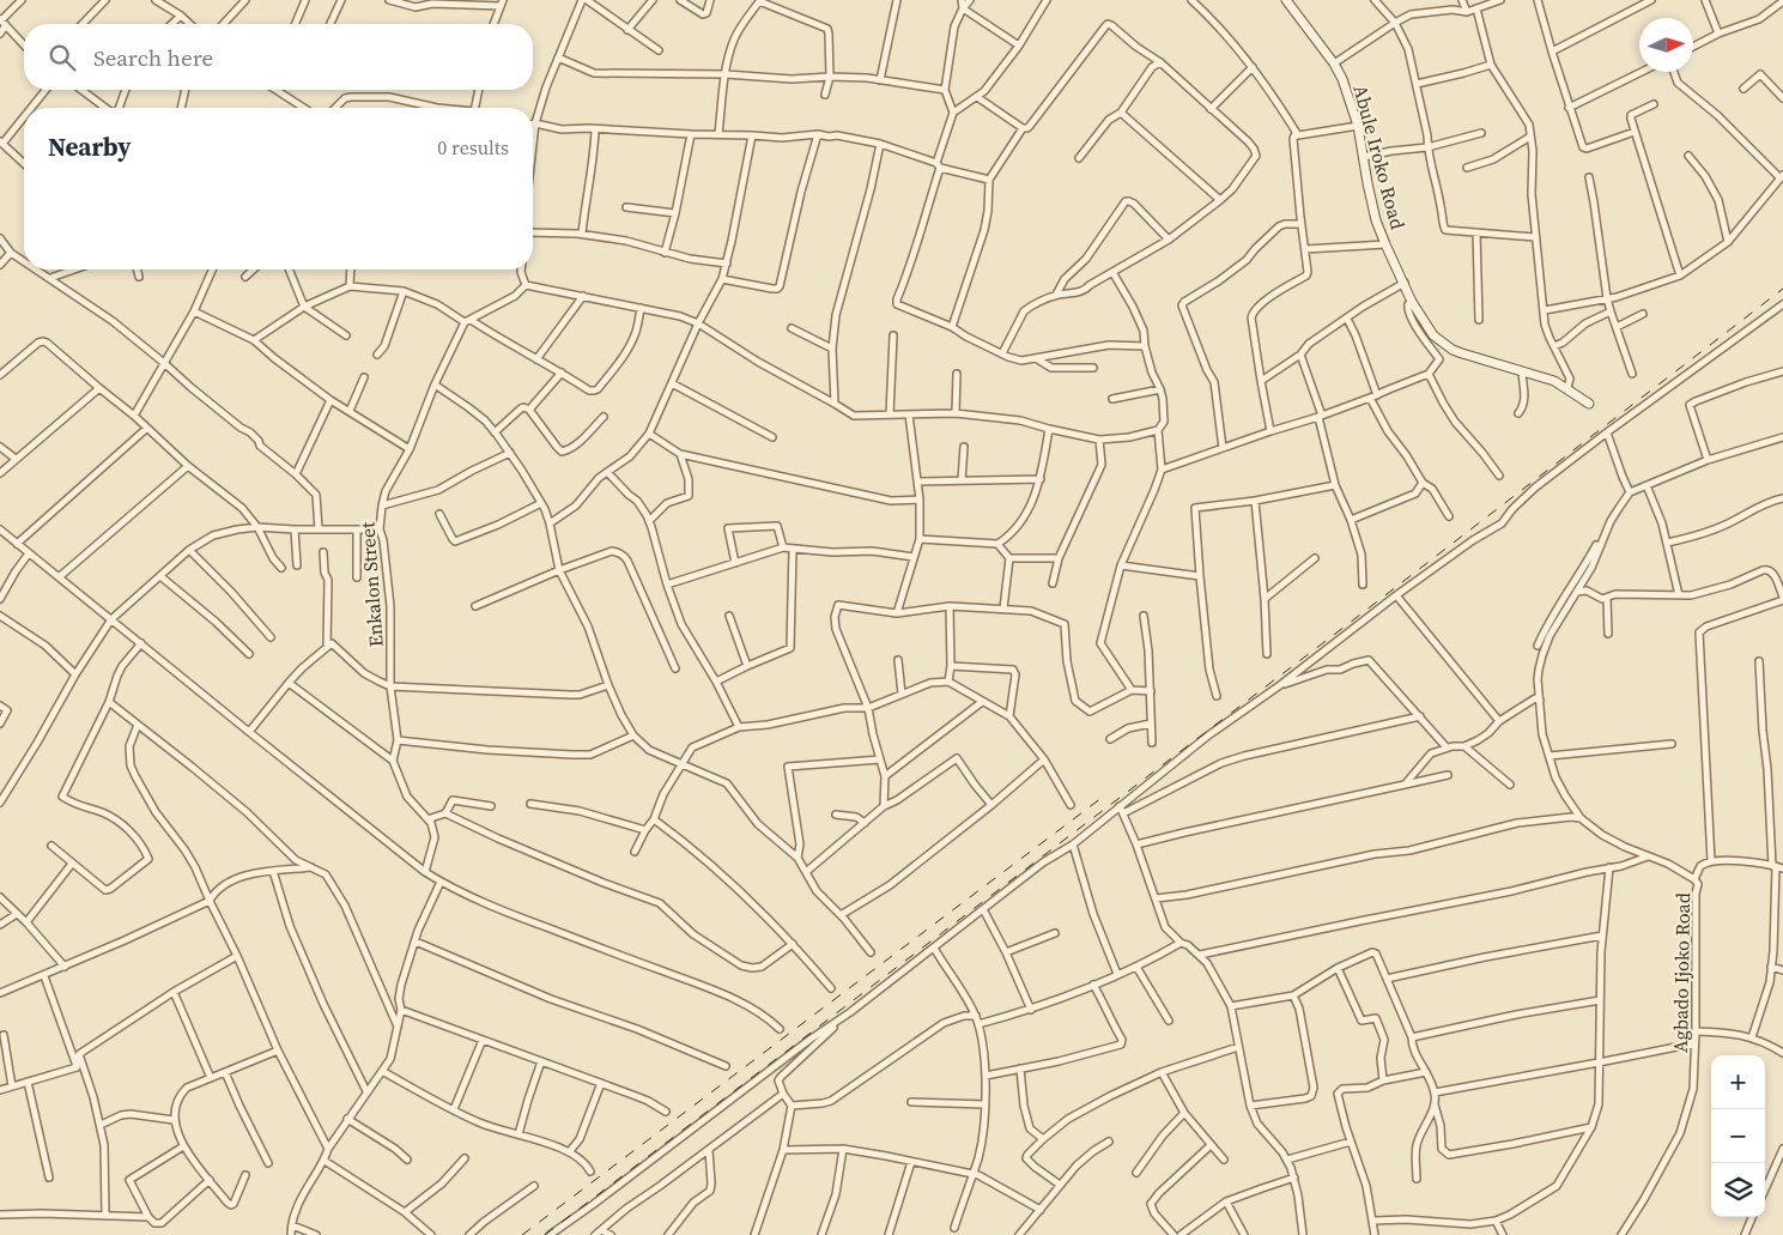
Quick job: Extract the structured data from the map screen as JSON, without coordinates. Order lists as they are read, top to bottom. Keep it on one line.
{"streets":{"street":["Abule Iroko Road","Enkalon Street","Agbado Ijoko Road"]},"north":"right","page":{"search":"Search here","heading":["Nearby","0 results"],"map_buttons":["+","−"]}}
